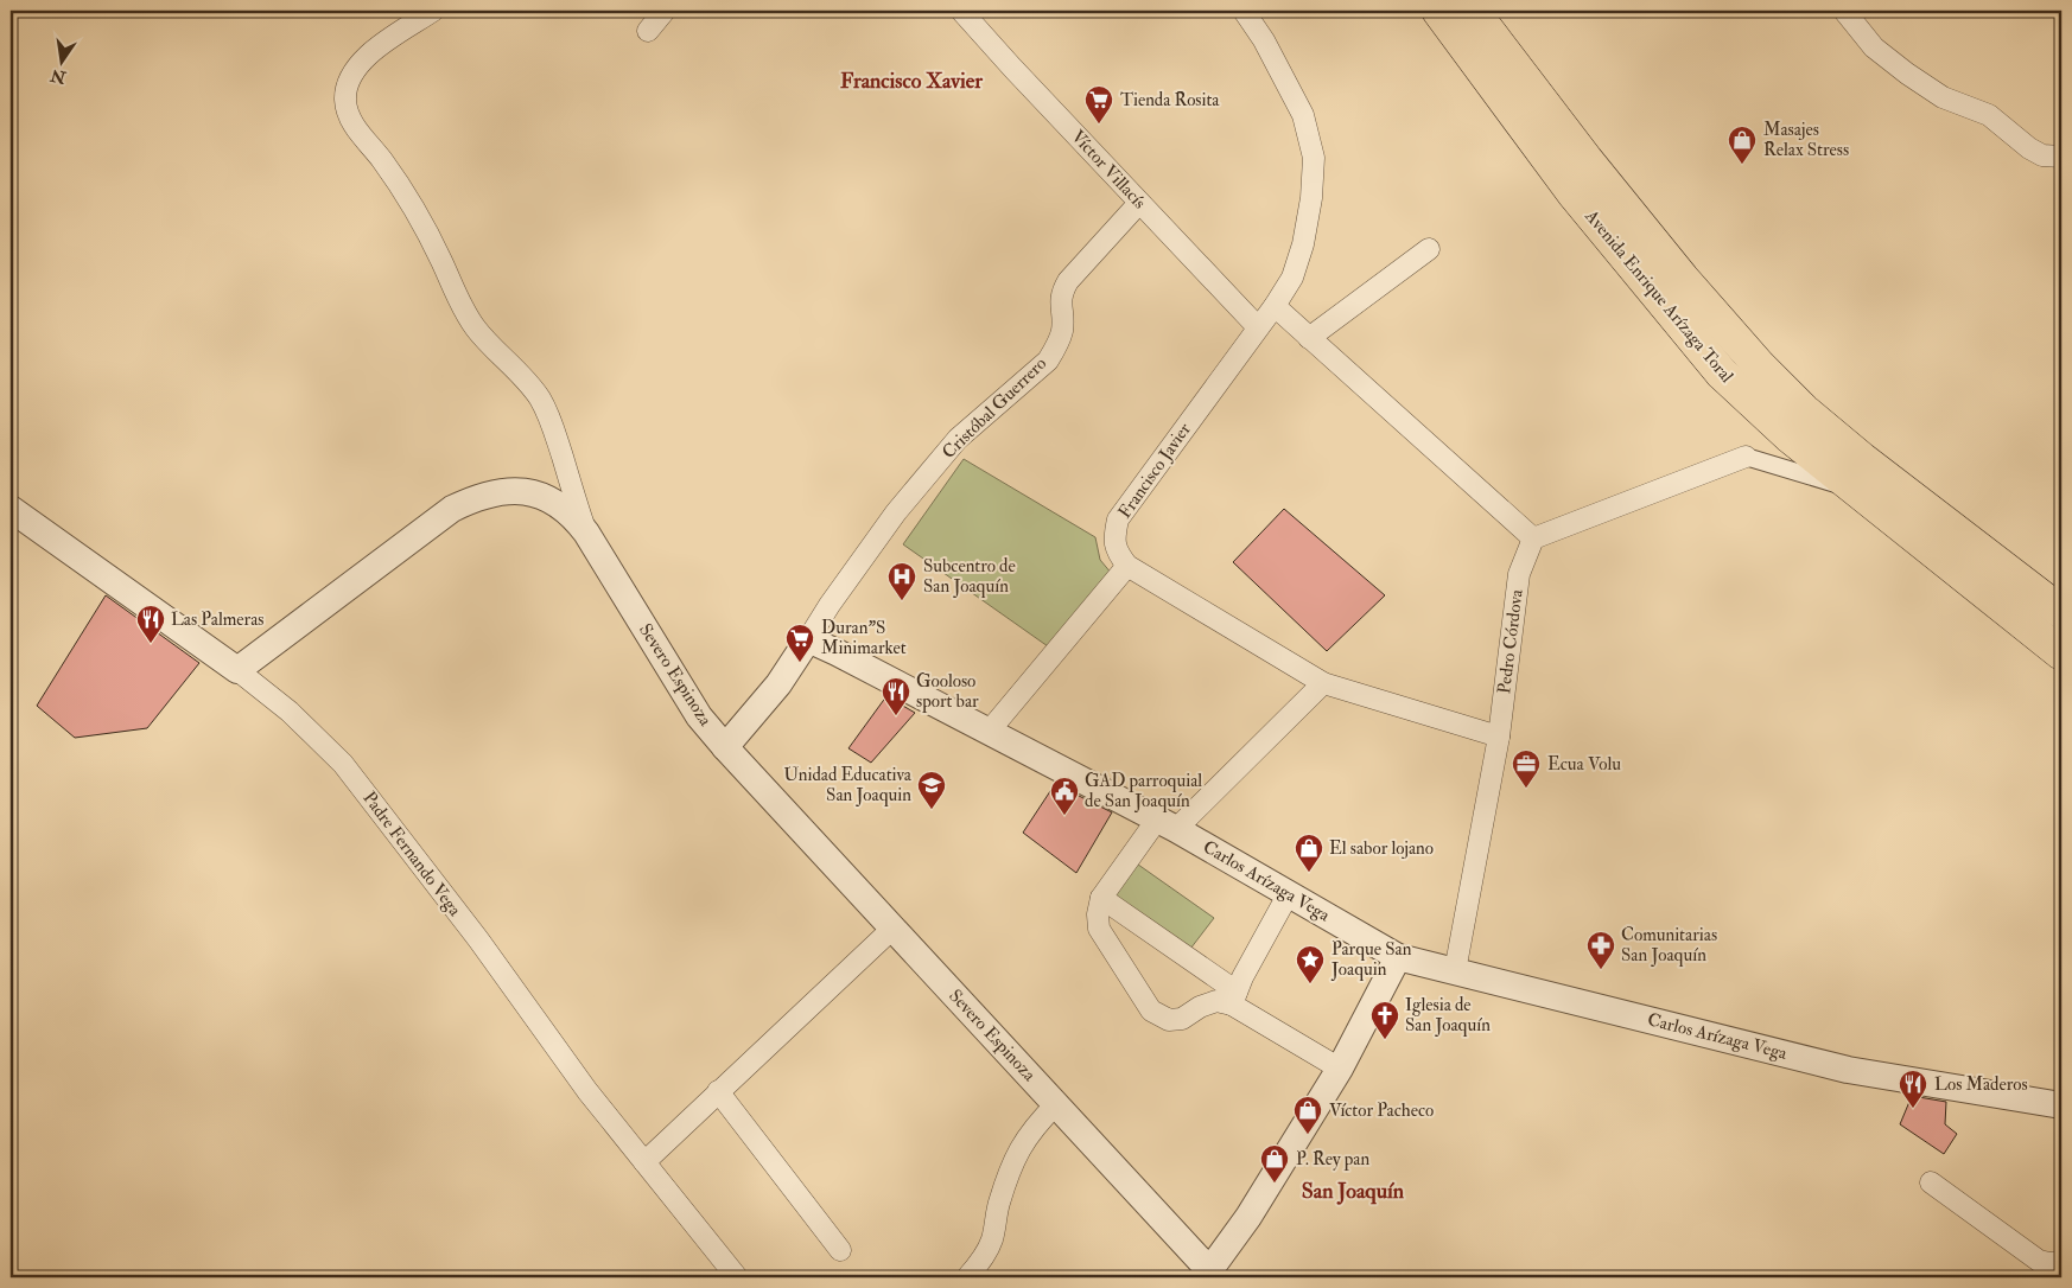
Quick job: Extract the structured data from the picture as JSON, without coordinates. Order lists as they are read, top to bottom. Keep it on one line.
{"streets":{"main road":["Avenida Enrique Arízaga Toral"],"street":["Víctor Villacís","Cristóbal Guerrero","Francisco Javier","Pedro Córdova","Severo Espinoza","Padre Fernando Vega","Carlos Arízaga Vega"]},"crossings":[["Víctor Villacís","Cristóbal Guerrero"],["Víctor Villacís","Francisco Javier"],["Cristóbal Guerrero","Carlos Arízaga Vega"],["Pedro Córdova","Carlos Arízaga Vega"],["Severo Espinoza","Padre Fernando Vega"]],"districts":["Francisco Xavier","San Joaquín"],"places":{"supermarket":["Tienda Rosita","Duran\"S Minimarket"],"shop":["Masajes Relax Stress","El sabor lojano","Víctor Pacheco","P. Rey pan"],"hospital":["Subcentro de San Joaquín"],"restaurant":["Las Palmeras","Gooloso sport bar","Los Maderos"],"office":["Ecua Volu"],"school or university":["Unidad Educativa San Joaquin"],"public building":["GAD parroquial de San Joaquín"],"pharmacy":["Comunitarias San Joaquín"],"place":["Parque San Joaquin"],"church":["Iglesia de San Joaquín"]},"north":"bottom"}
